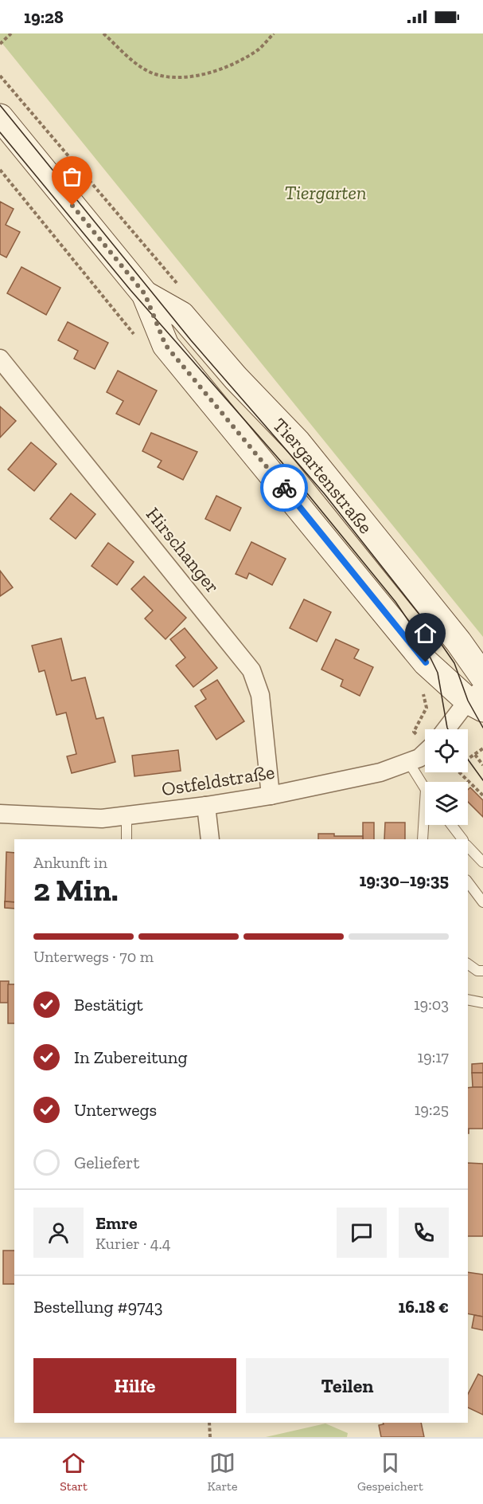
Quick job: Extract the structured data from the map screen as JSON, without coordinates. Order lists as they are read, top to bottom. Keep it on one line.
{"streets":{"main road":["Tiergartenstraße"],"street":["Hirschanger","Ostfeldstraße"]},"crossings":[["Hirschanger","Ostfeldstraße"]],"parks":["Tiergarten"],"page":{"status":"19:28","heading":["2 Min.","Ankunft in","19:30–19:35"],"panel":["Emre","Kurier · 4.4","Bestellung #9743","16.18 €"],"bar":"Unterwegs · 70 m","list":[["Bestätigt","19:03"],["In Zubereitung","19:17"],["Unterwegs","19:25"],"Geliefert"],"buttons":["Hilfe","Teilen"],"tabs":["Start","Karte","Gespeichert"]}}
